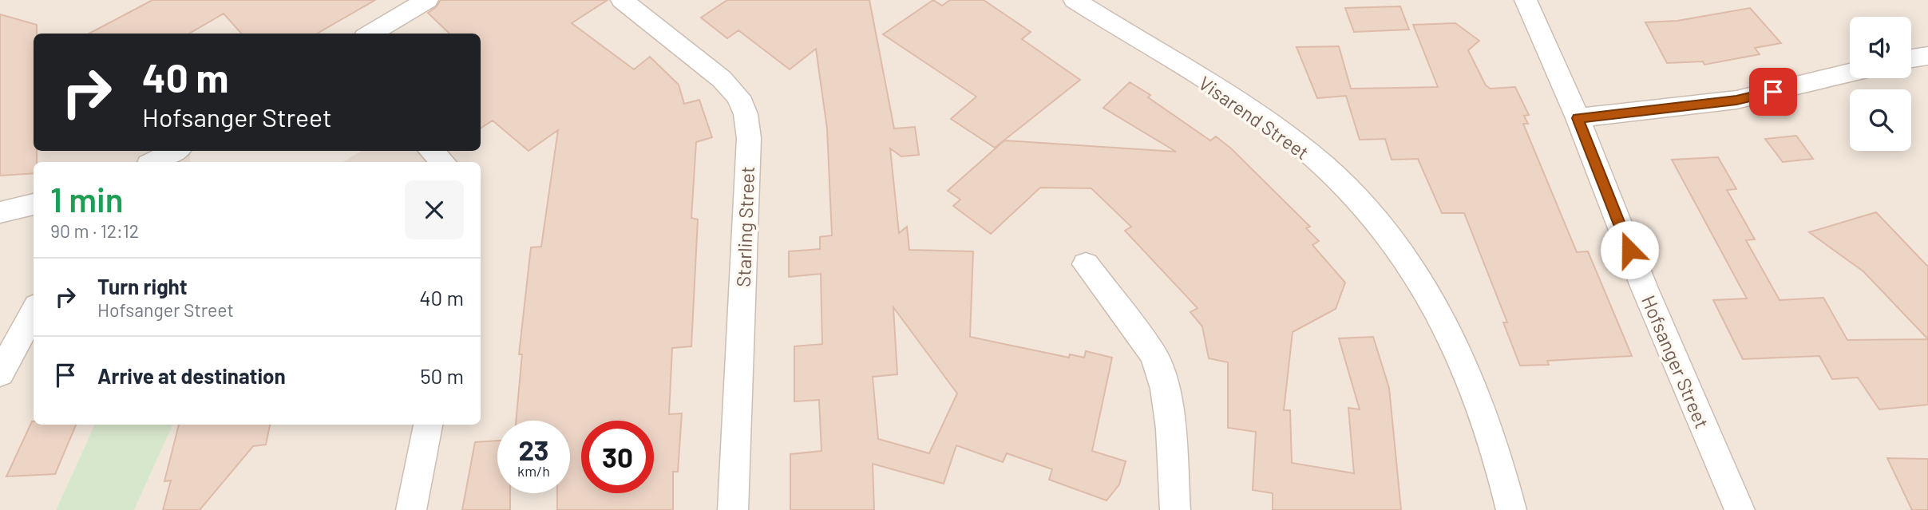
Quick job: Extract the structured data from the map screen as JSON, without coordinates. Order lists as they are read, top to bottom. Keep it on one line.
{"streets":{"street":["Visarend Street","Starling Street","Hofsanger Street"]},"page":{"turn":["40 m","Hofsanger Street"],"heading":["1 min","90 m · 12:12"],"list":[{"name":"Turn right","note":"Hofsanger Street","value":"40 m"},{"name":"Arrive at destination","value":"50 m"}],"speed":"23 km/h","limit":"30"}}
